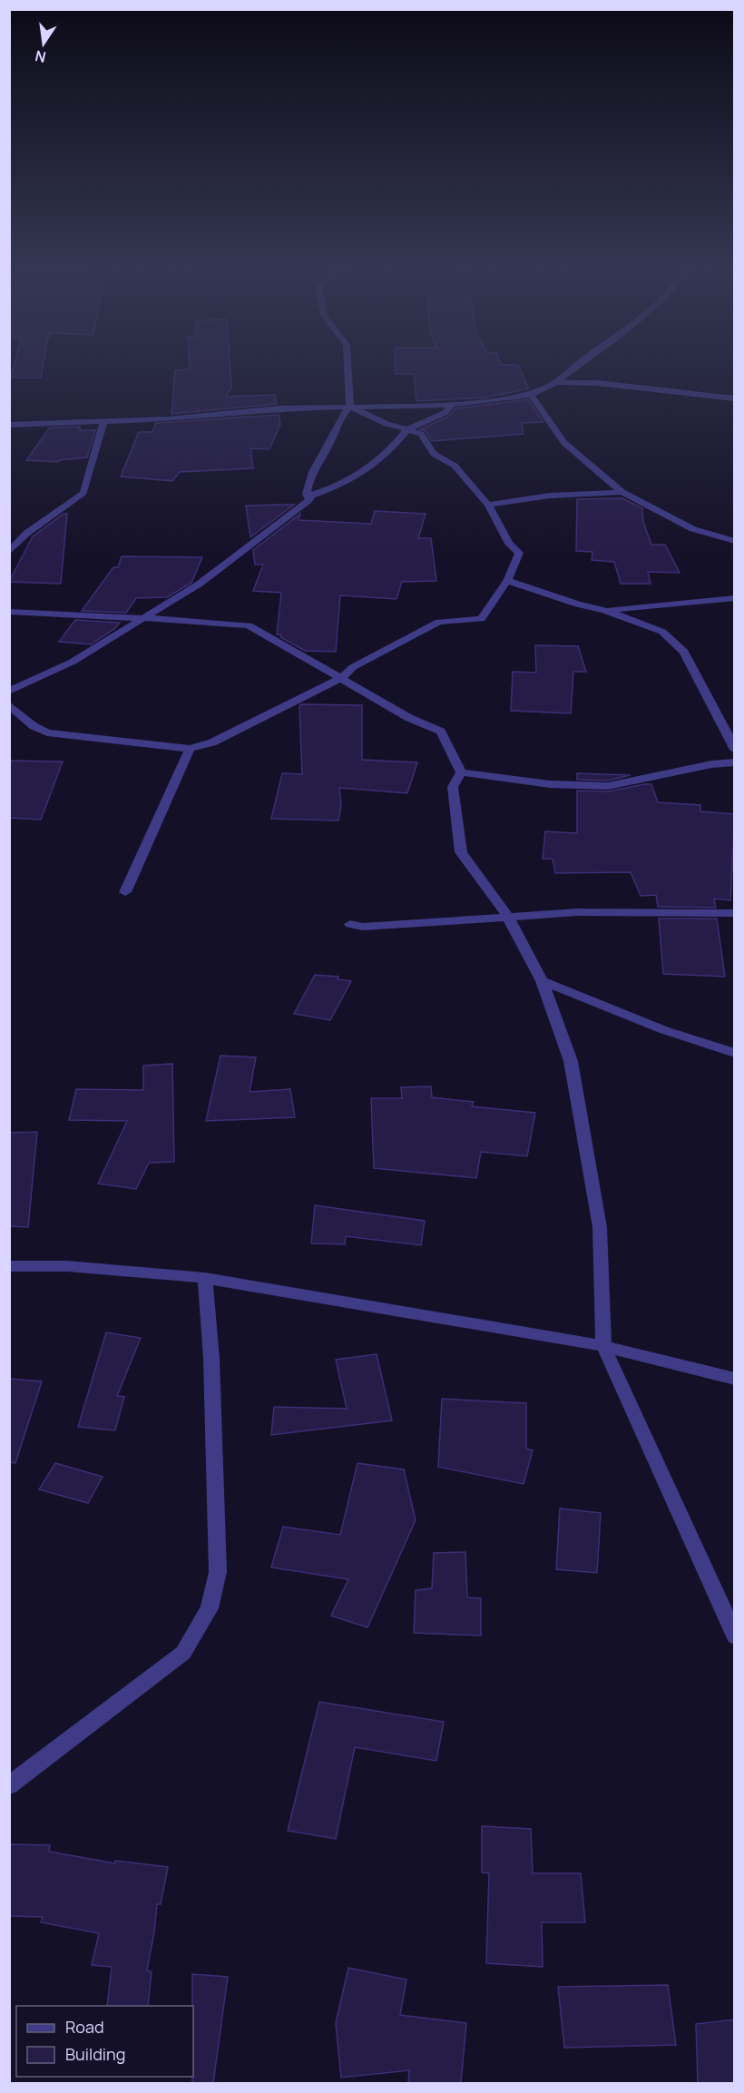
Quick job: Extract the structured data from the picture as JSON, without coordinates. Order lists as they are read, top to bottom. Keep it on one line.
{"legend":["Road","Building"],"north":"bottom"}
